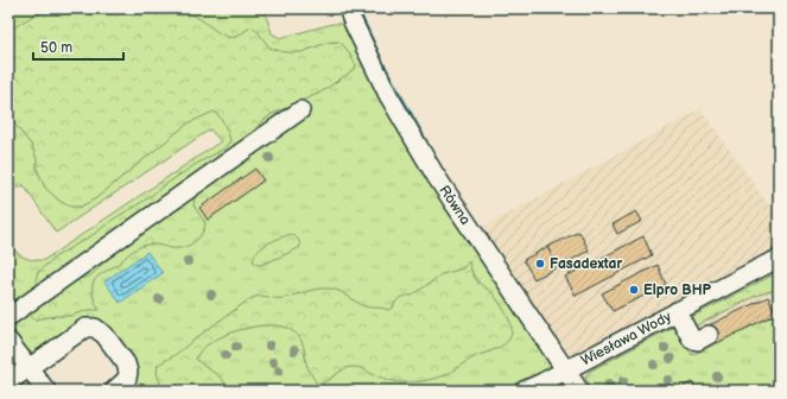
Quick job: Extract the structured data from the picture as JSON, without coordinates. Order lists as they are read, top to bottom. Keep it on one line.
{"streets":{"street":["Równa","Wiesława Wody"]},"crossings":[["Równa","Wiesława Wody"]],"places":["Fasadextar","Elpro BHP"],"scale_bar":"50 m"}
